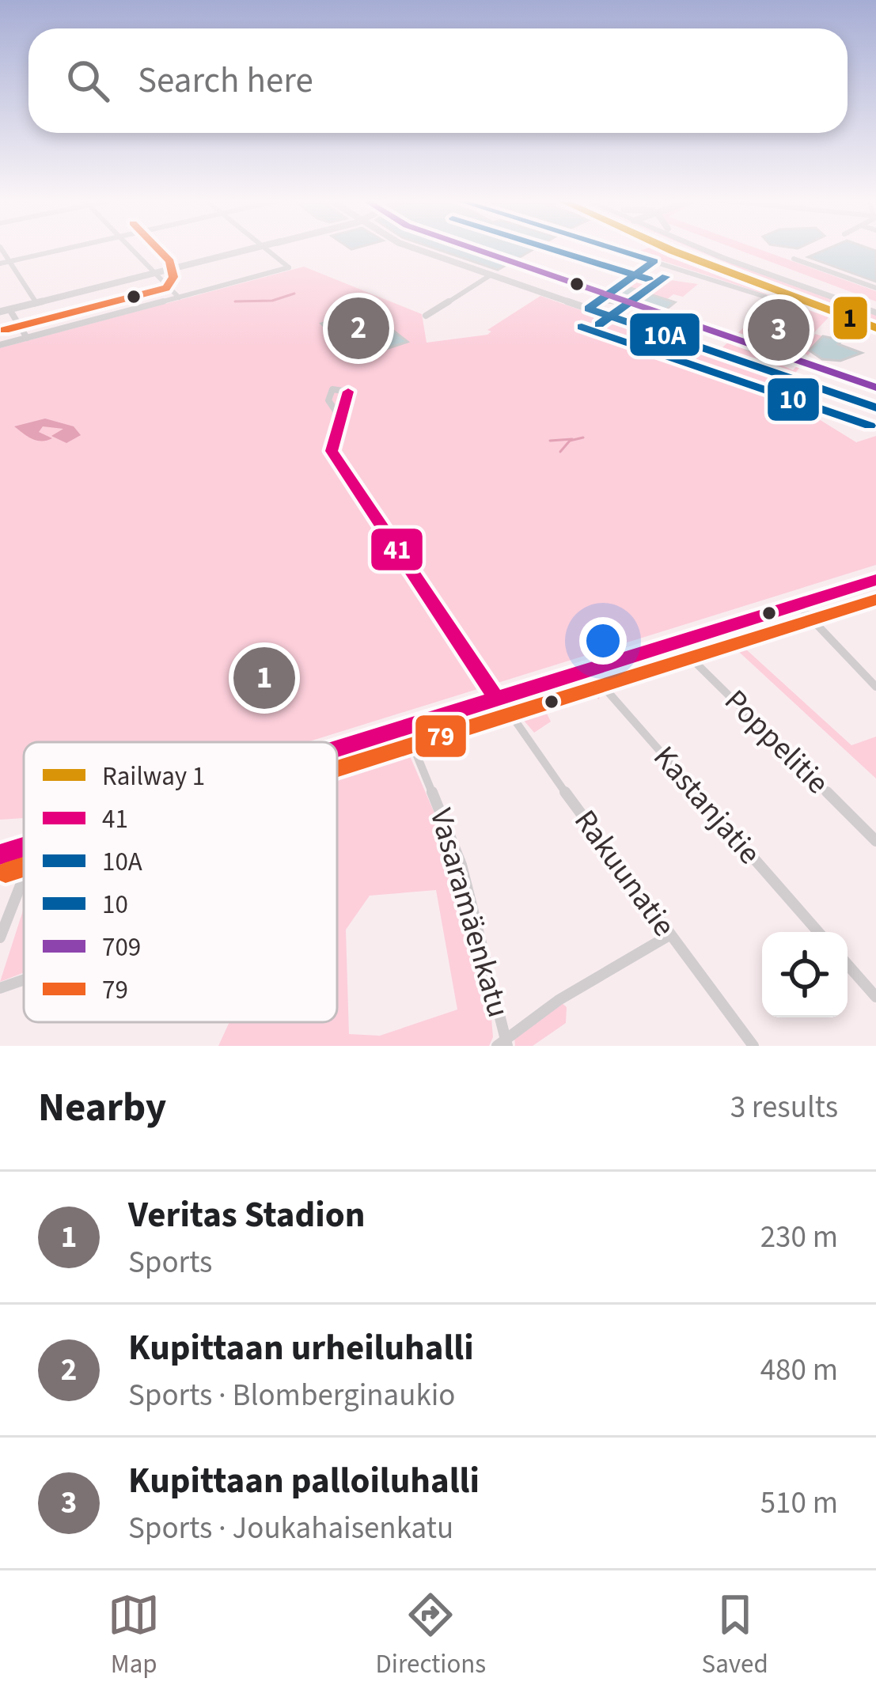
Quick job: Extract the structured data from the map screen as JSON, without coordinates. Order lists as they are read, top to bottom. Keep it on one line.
{"streets":{"street":["Poppelitie","Kastanjatie","Rakuunatie","Vasaramäenkatu"]},"lines":["rail line 1","transit line 10A","transit line 10","transit line 709","transit line 79","transit line 41"],"legend":["Railway 1","41","10A","10","709","79"],"page":{"search":"Search here","pins":["2","3","1"],"heading":["Nearby","3 results"],"list":[{"mark":"1","name":"Veritas Stadion","note":"Sports","value":"230 m"},{"mark":"2","name":"Kupittaan urheiluhalli","note":"Sports · Blomberginaukio","value":"480 m"},{"mark":"3","name":"Kupittaan palloiluhalli","note":"Sports · Joukahaisenkatu","value":"510 m"}],"nav":["Map","Directions","Saved"]}}
